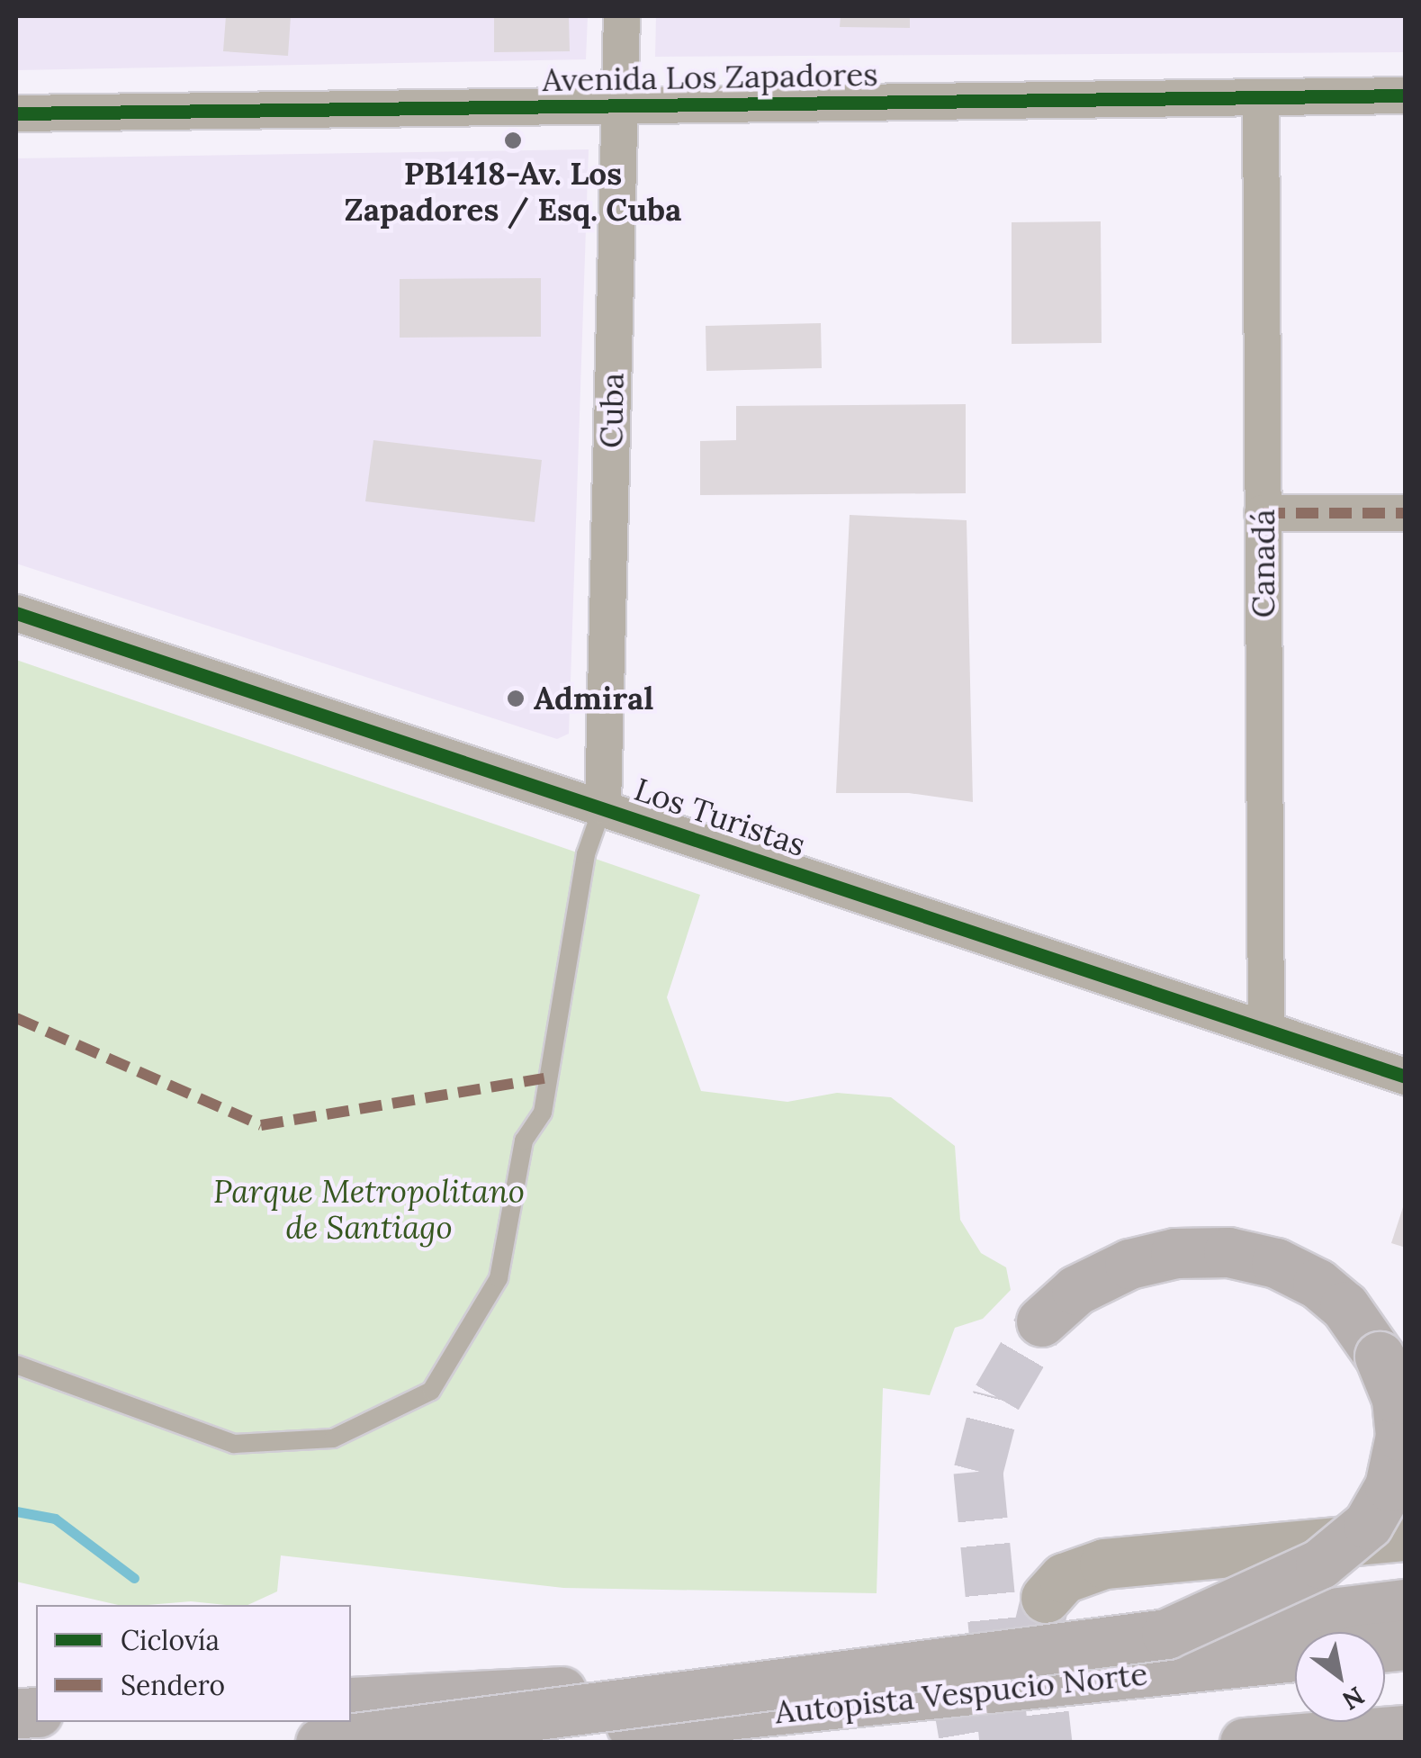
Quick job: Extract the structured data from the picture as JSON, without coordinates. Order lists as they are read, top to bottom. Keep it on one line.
{"streets":{"highway":["Autopista Vespucio Norte"],"street":["Avenida Los Zapadores","Cuba","Canadá","Los Turistas"]},"crossings":[["Avenida Los Zapadores","Cuba"],["Avenida Los Zapadores","Canadá"],["Cuba","Los Turistas"],["Canadá","Los Turistas"]],"parks":["Parque Metropolitano de Santiago"],"places":["PB1418-Av. Los Zapadores / Esq. Cuba","Admiral"],"legend":["Ciclovía","Sendero"],"north":"bottom right"}
